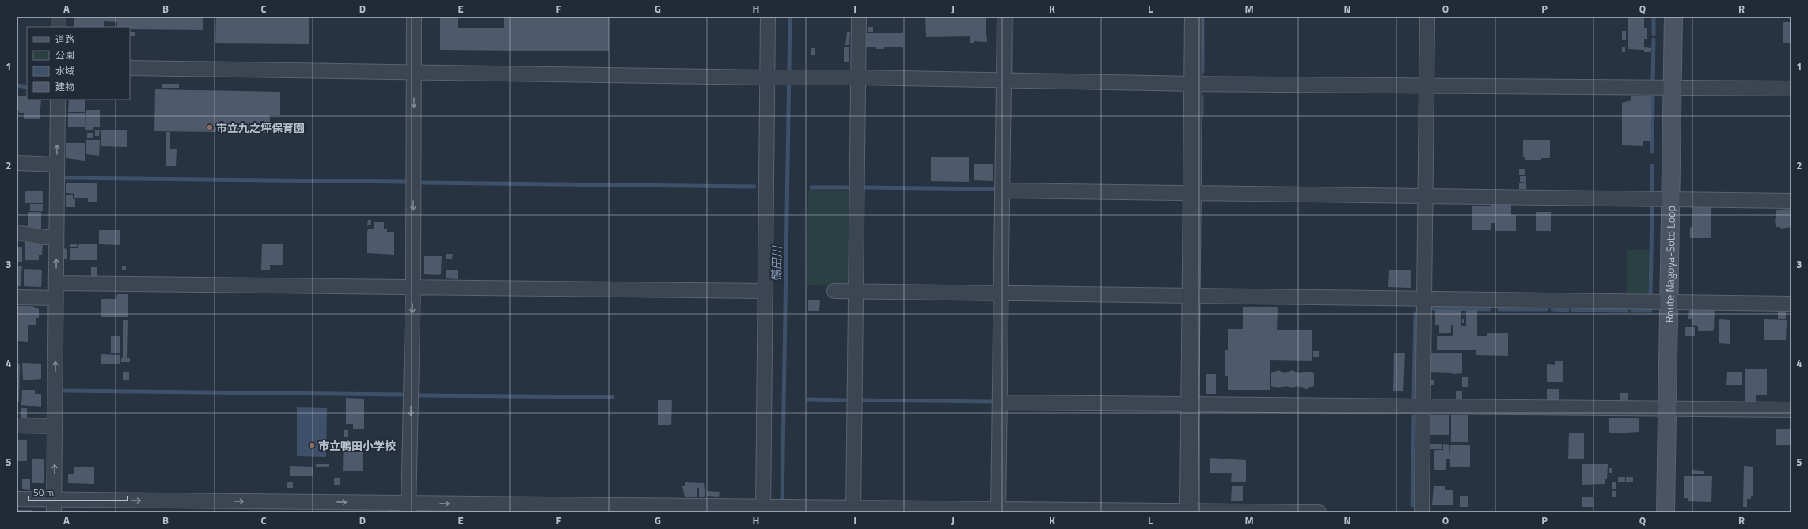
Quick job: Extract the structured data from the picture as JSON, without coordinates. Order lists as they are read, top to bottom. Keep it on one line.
{"streets":{"main road":["Route Nagoya-Soto Loop"]},"water":["鴨田川"],"places":["市立九之坪保育園","市立鴨田小学校"],"legend":["道路","公園","水域","建物"],"scale_bar":"50 m","grid":{"columns":["A","B","C","D","E","F","G","H","I","J","K","L","M","N","O","P","Q","R"],"rows":["1","2","3","4","5"]}}
